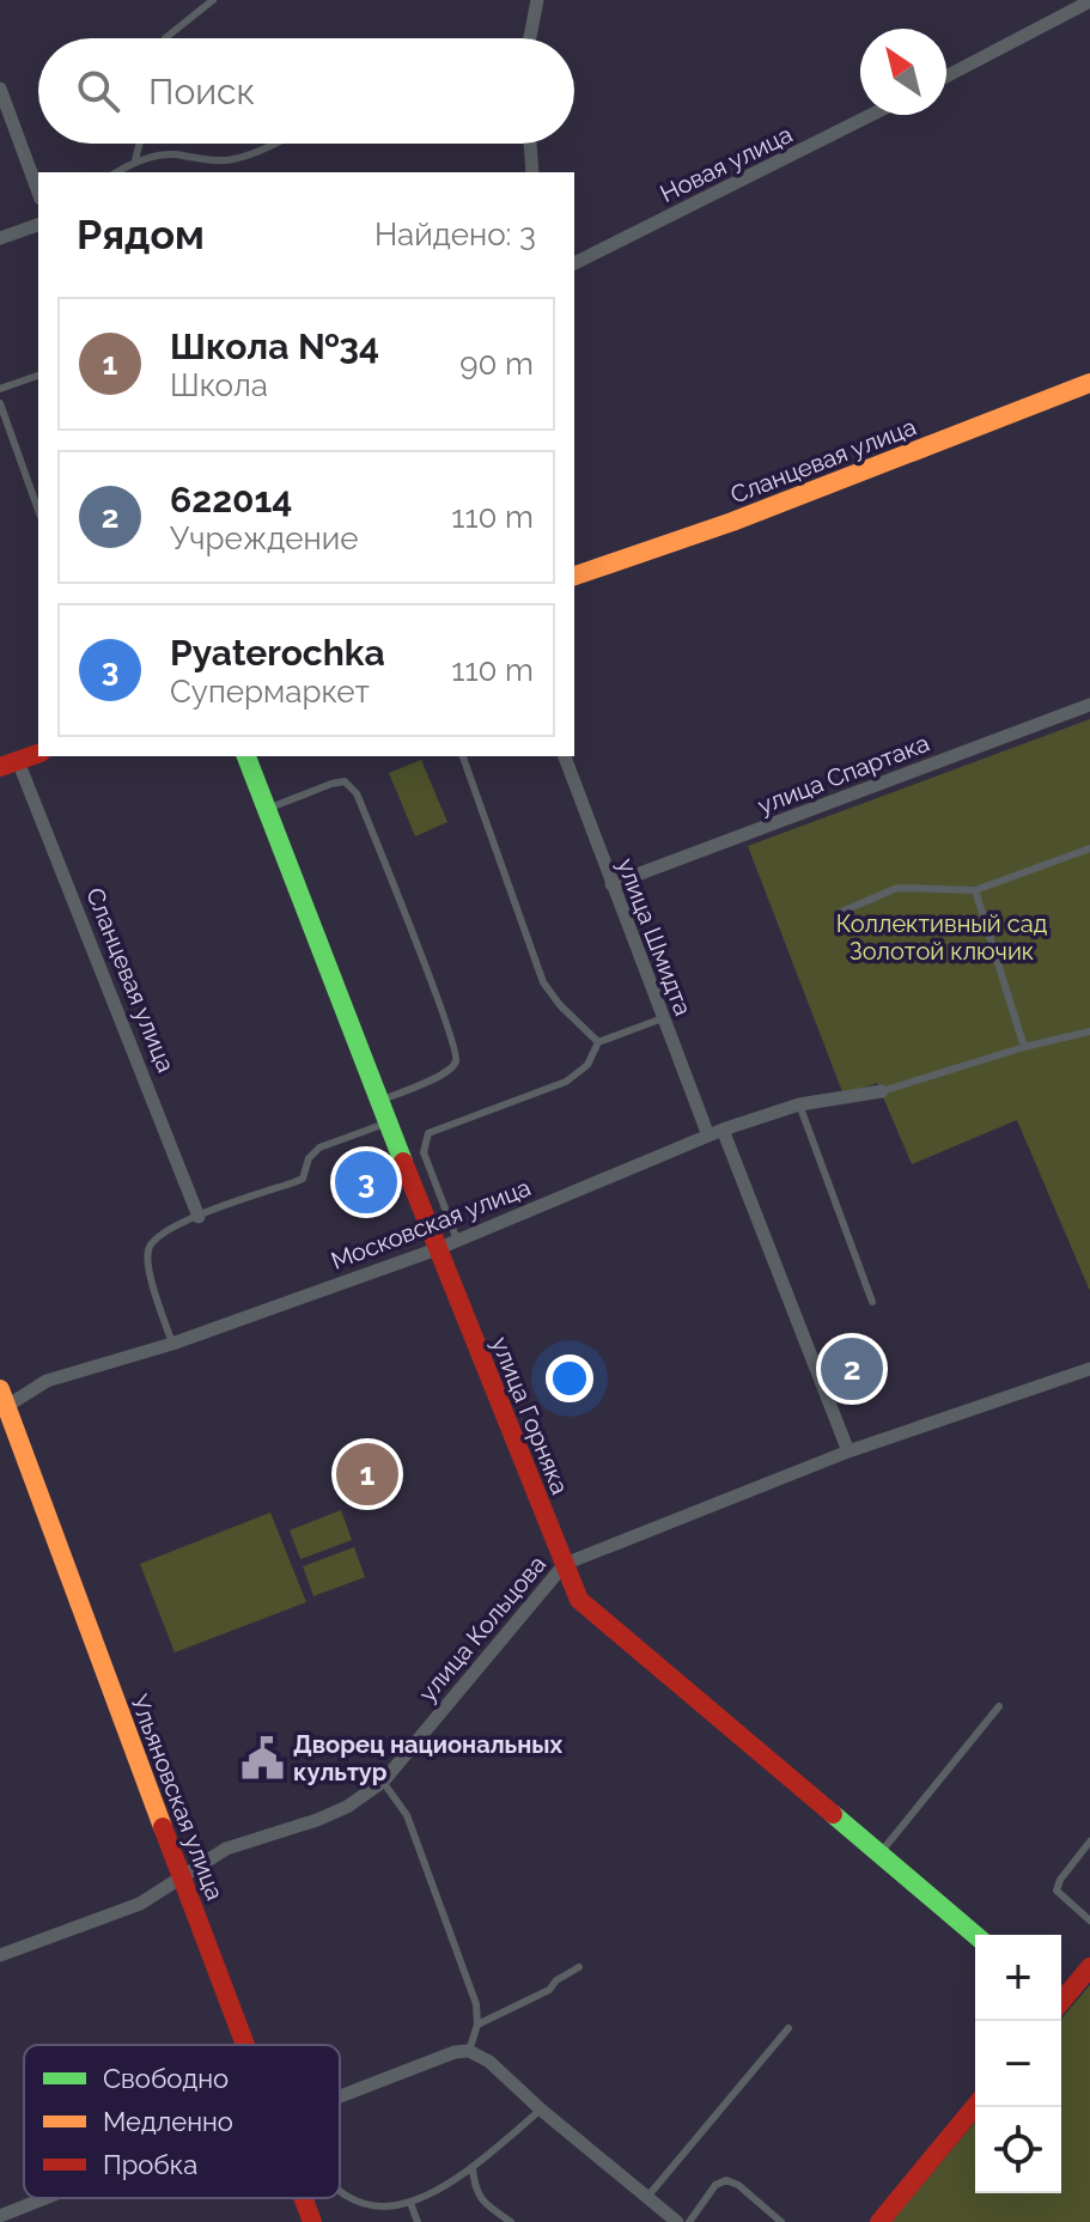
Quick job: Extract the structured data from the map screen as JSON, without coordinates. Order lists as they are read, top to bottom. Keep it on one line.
{"streets":{"street":["Новая улица","Сланцевая улица","улица Спартака","улица Шмидта","Московская улица","улица Горняка","улица Кольцова","Ульяновская улица"]},"crossings":[["улица Спартака","улица Шмидта"],["улица Шмидта","Московская улица"],["улица Шмидта","улица Кольцова"],["Московская улица","улица Горняка"],["Московская улица","Ульяновская улица"],["улица Горняка","улица Кольцова"],["улица Кольцова","Ульяновская улица"]],"parks":["Коллективный сад Золотой ключик"],"places":{"public building":["Дворец национальных культур"]},"legend":["Свободно","Медленно","Пробка"],"north":"top left","page":{"search":"Поиск","heading":["Рядом","Найдено: 3"],"list":[{"mark":"1","name":"Школа №34","note":"Школа","value":"90 m"},{"mark":"2","name":"622014","note":"Учреждение","value":"110 m"},{"mark":"3","name":"Pyaterochka","note":"Супермаркет","value":"110 m"}],"pins":["3","2","1"],"map_buttons":["+","−"]}}
